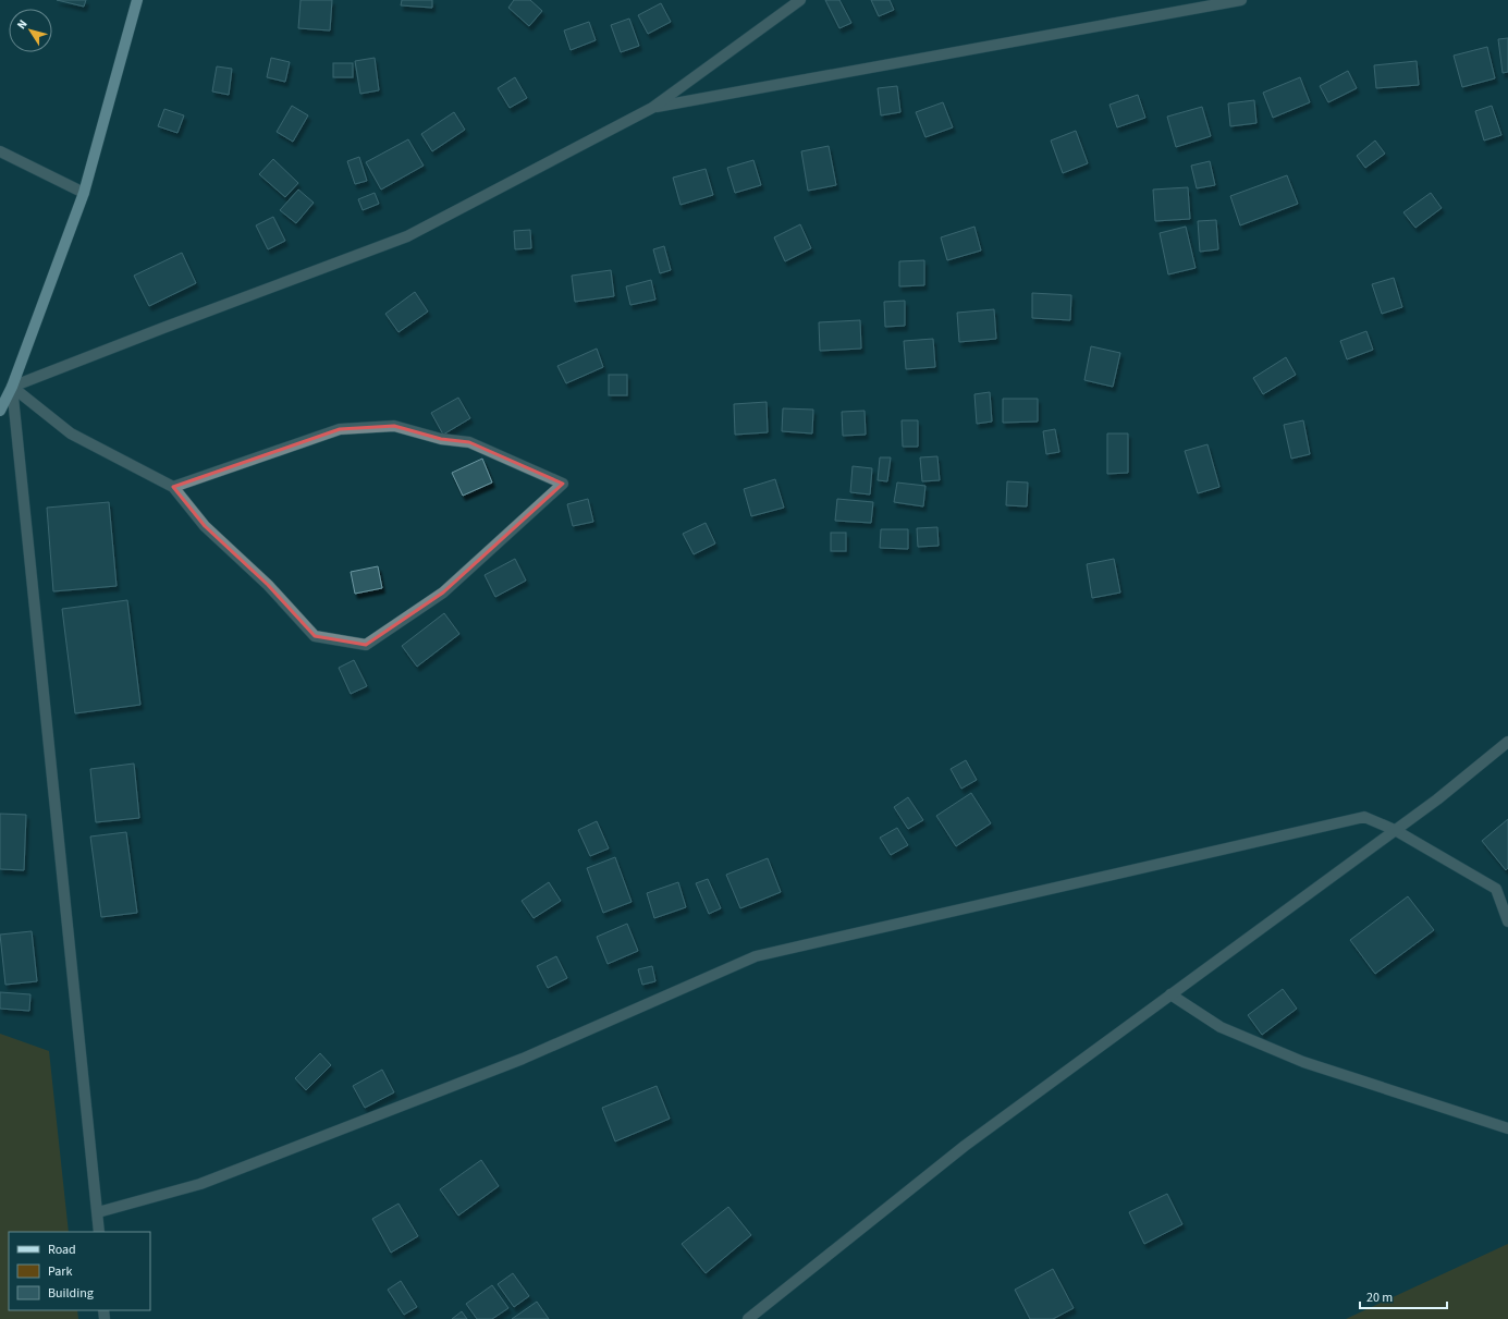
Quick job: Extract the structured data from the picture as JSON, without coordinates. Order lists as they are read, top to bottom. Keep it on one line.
{"legend":["Road","Park","Building"],"scale_bar":"20 m","north":"top left"}
